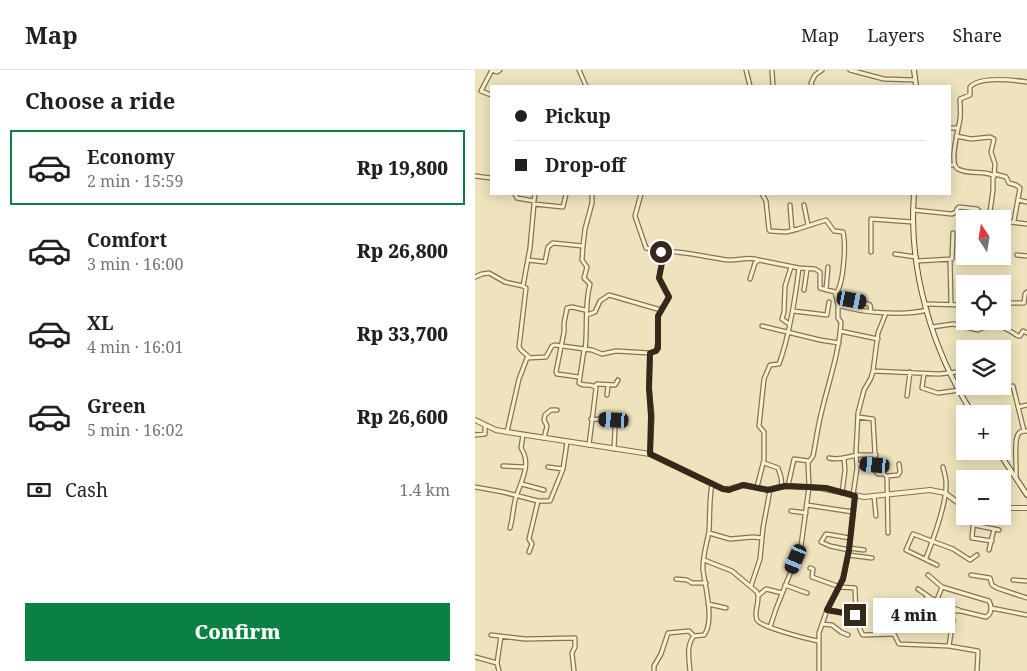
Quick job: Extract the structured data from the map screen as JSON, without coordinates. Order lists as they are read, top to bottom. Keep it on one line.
{"north":"top","page":{"header":"Map","nav":["Map","Layers","Share"],"heading":"Choose a ride","banner":["Pickup","Drop-off"],"list":[{"name":"Economy","note":"2 min · 15:59","value":"Rp 19,800"},{"name":"Comfort","note":"3 min · 16:00","value":"Rp 26,800"},{"name":"XL","note":"4 min · 16:01","value":"Rp 33,700"},{"name":"Green","note":"5 min · 16:02","value":"Rp 26,600"}],"map_buttons":["+","−"],"pay":["Cash","1.4 km"],"buttons":"Confirm","bubble":"4 min"}}
